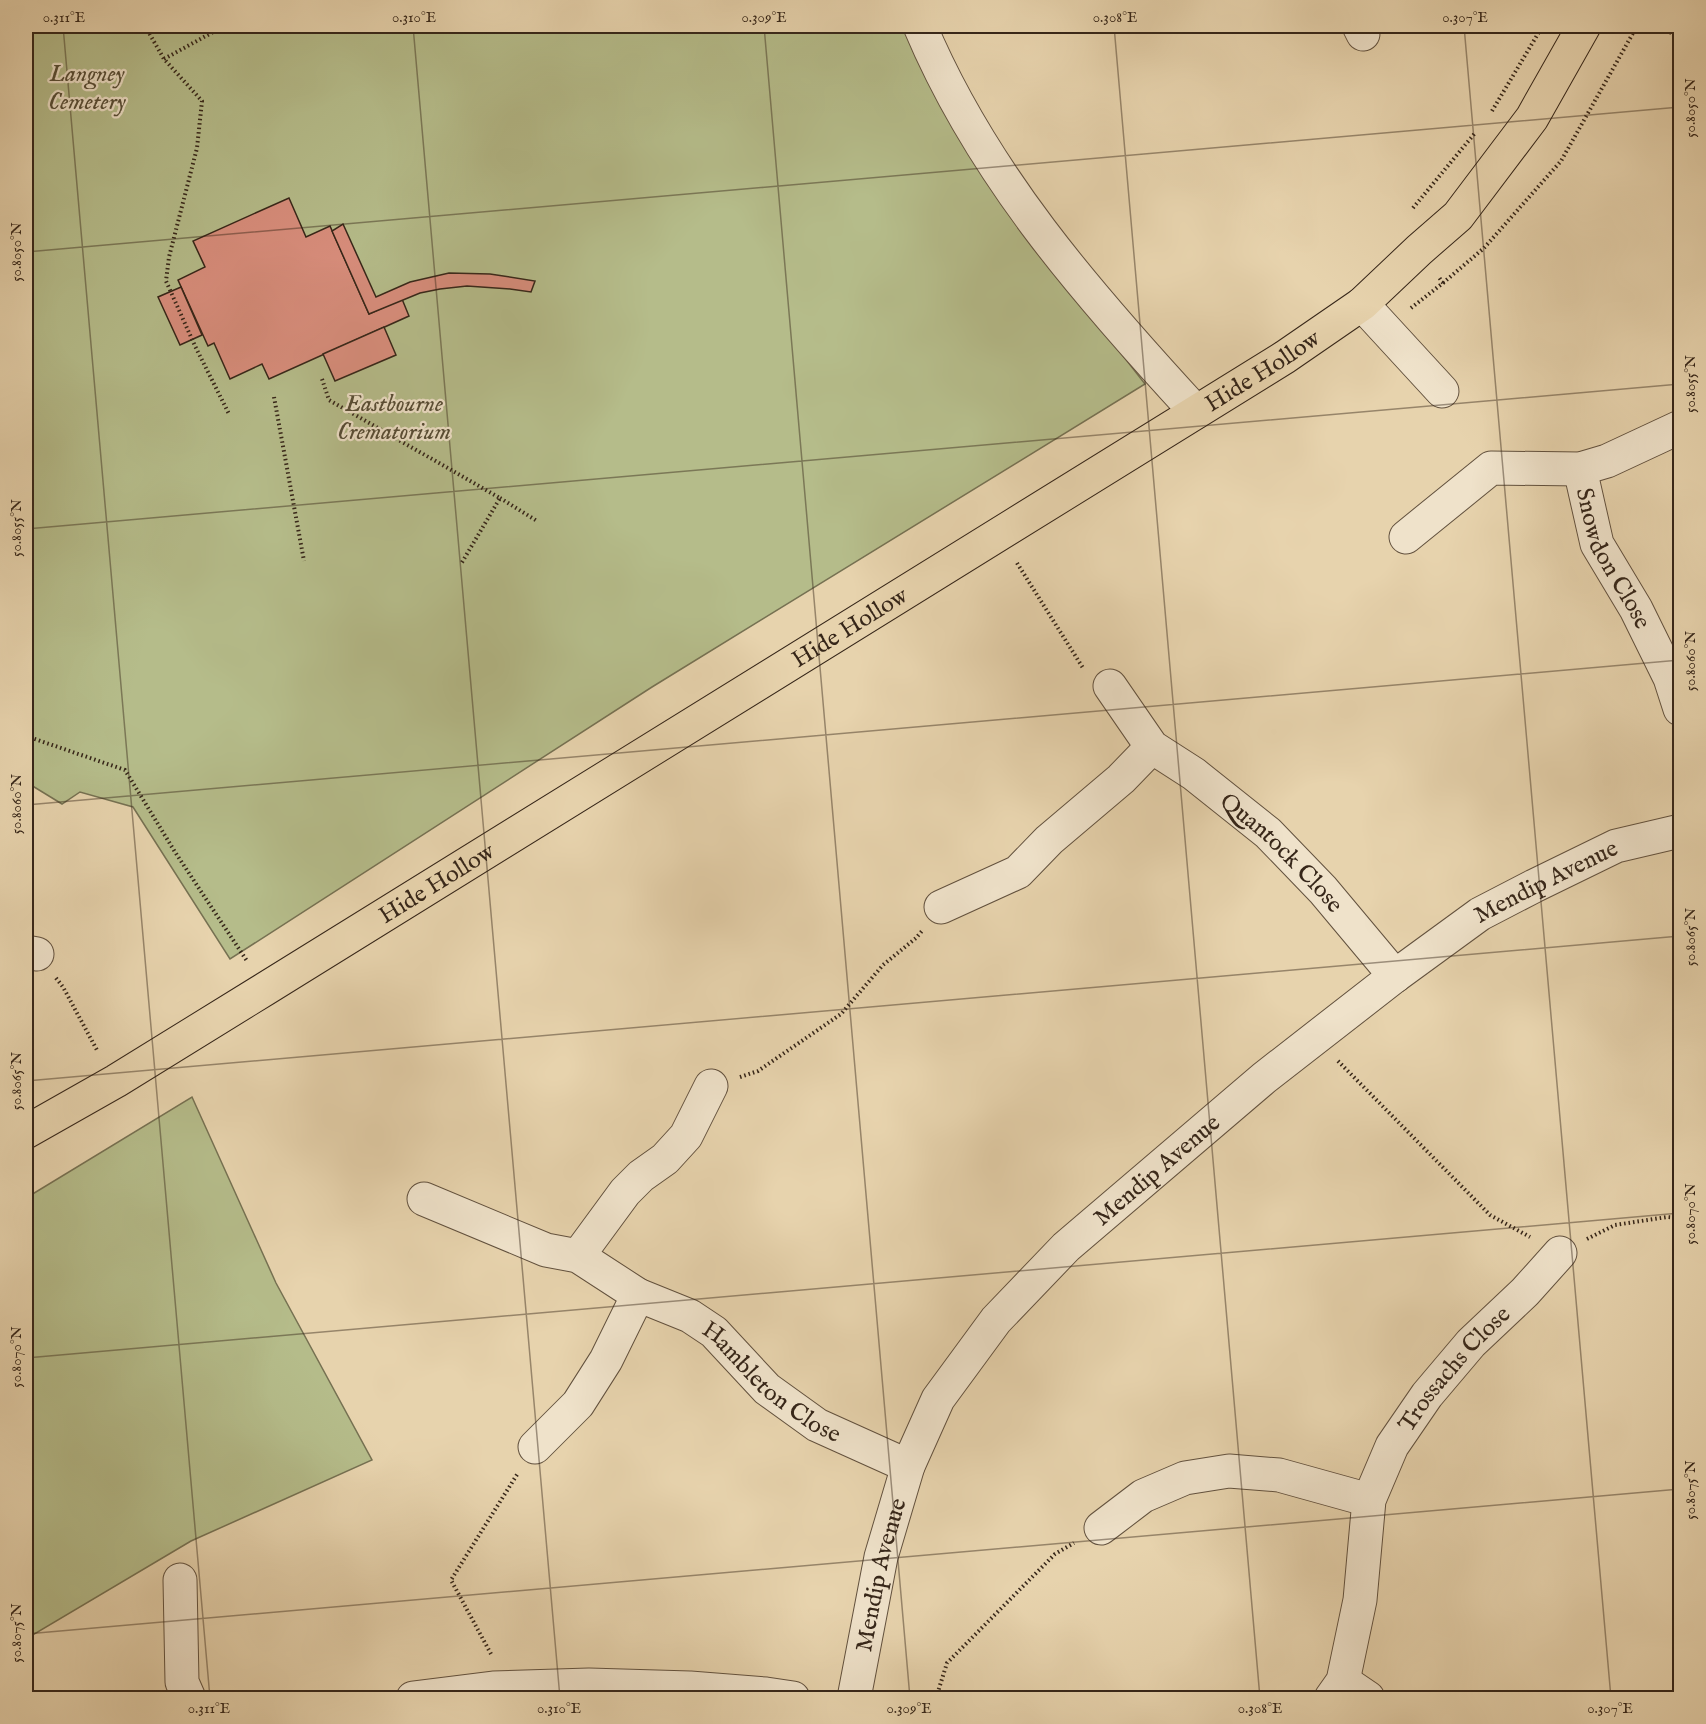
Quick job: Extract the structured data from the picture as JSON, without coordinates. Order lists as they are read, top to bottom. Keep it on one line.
{"streets":{"main road":["Hide Hollow"],"street":["Snowdon Close","Quantock Close","Mendip Avenue","Trossachs Close","Hambleton Close"]},"crossings":[["Quantock Close","Mendip Avenue"],["Mendip Avenue","Hambleton Close"]],"parks":["Langney Cemetery","Eastbourne Crematorium"],"coordinates":["0.311°E","0.310°E","0.309°E","0.308°E","0.307°E","50.8050°N","50.8055°N","50.8060°N","50.8065°N","50.8070°N","50.8075°N"]}
